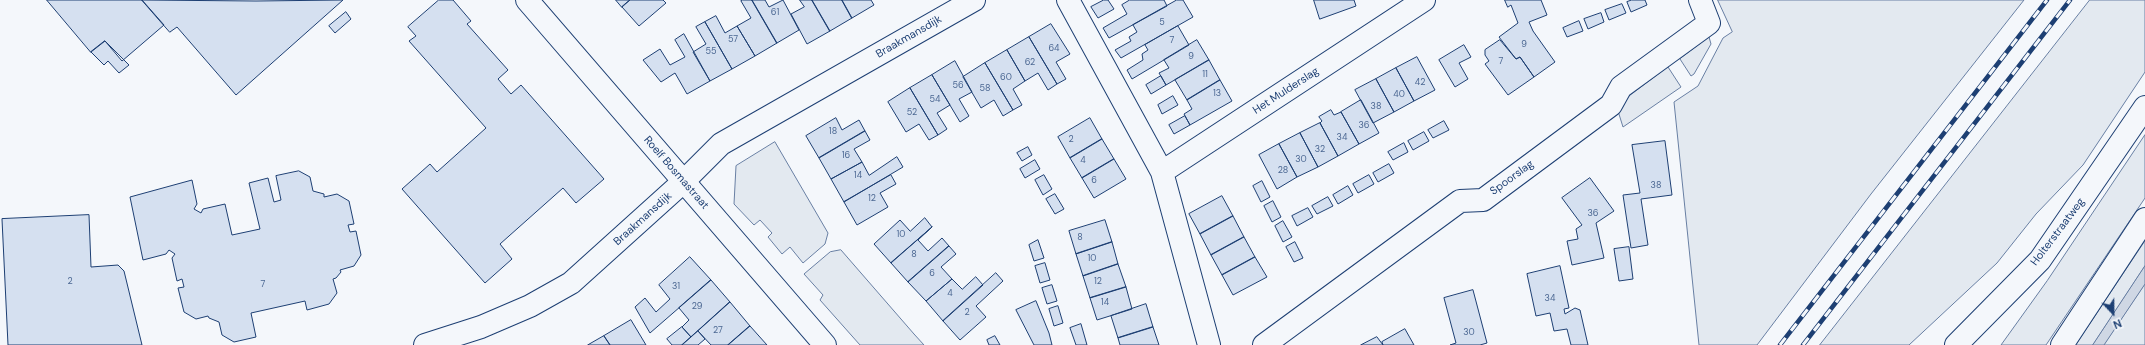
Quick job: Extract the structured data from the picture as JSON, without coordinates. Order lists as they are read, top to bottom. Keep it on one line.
{"streets":{"street":["Braakmansdijk","Het Mulderslag","Roelf Bosmastraat","Spoorslag","Holterstraatweg"]},"crossings":[["Braakmansdijk","Roelf Bosmastraat"]],"house_numbers":["61","5","57","7","9","64","55","9","7","62","11","60","42","56","58","13","40","54","38","52","36","18","34","2","32","16","30","4","28","14","6","38","12","36","10","8","8","10","6","2","12","7","31","4","34","14","29","2","27","30"],"north":"bottom"}
